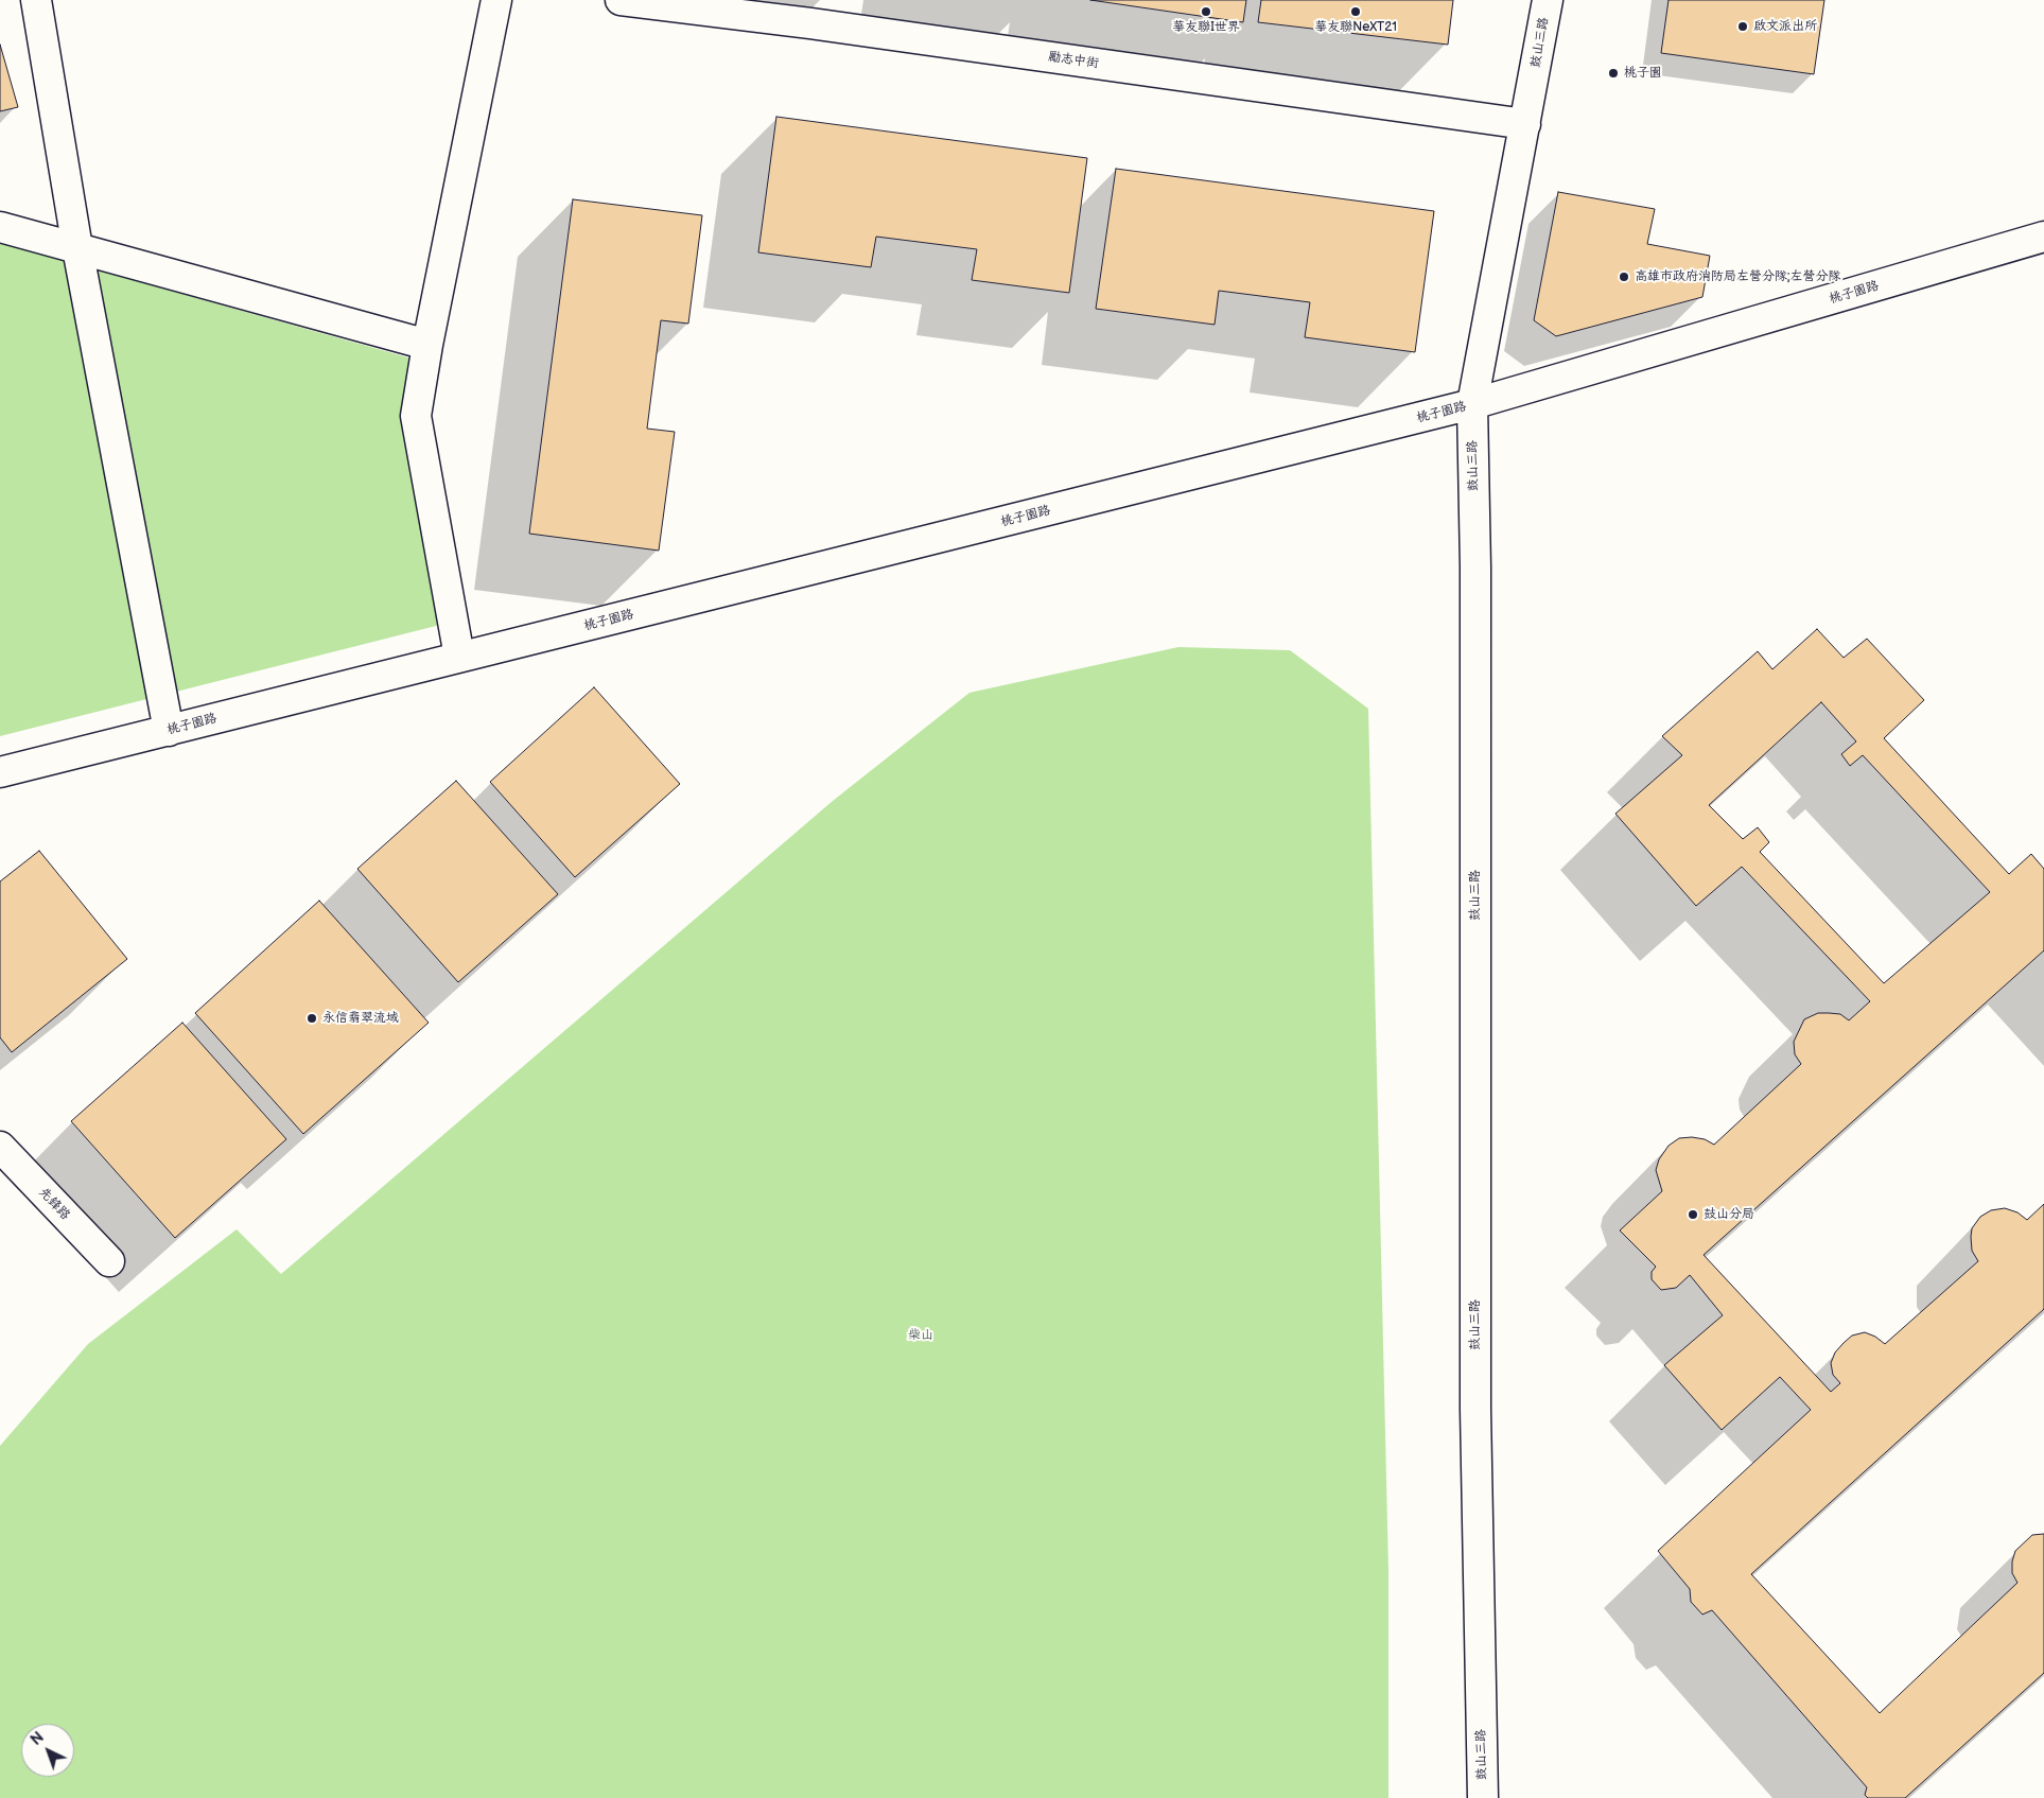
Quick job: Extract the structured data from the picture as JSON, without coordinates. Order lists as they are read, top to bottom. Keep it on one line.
{"streets":{"street":["鼓山三路","勵志中街","桃子園路","先鋒路"]},"crossings":[["鼓山三路","勵志中街"],["鼓山三路","桃子園路"]],"parks":["柴山"],"places":["華友聯I世界","華友聯NeXT21","啟文派出所","桃子園","高雄市政府消防局左營分隊;左營分隊","永信翡翠流域","鼓山分局"],"north":"top left"}
